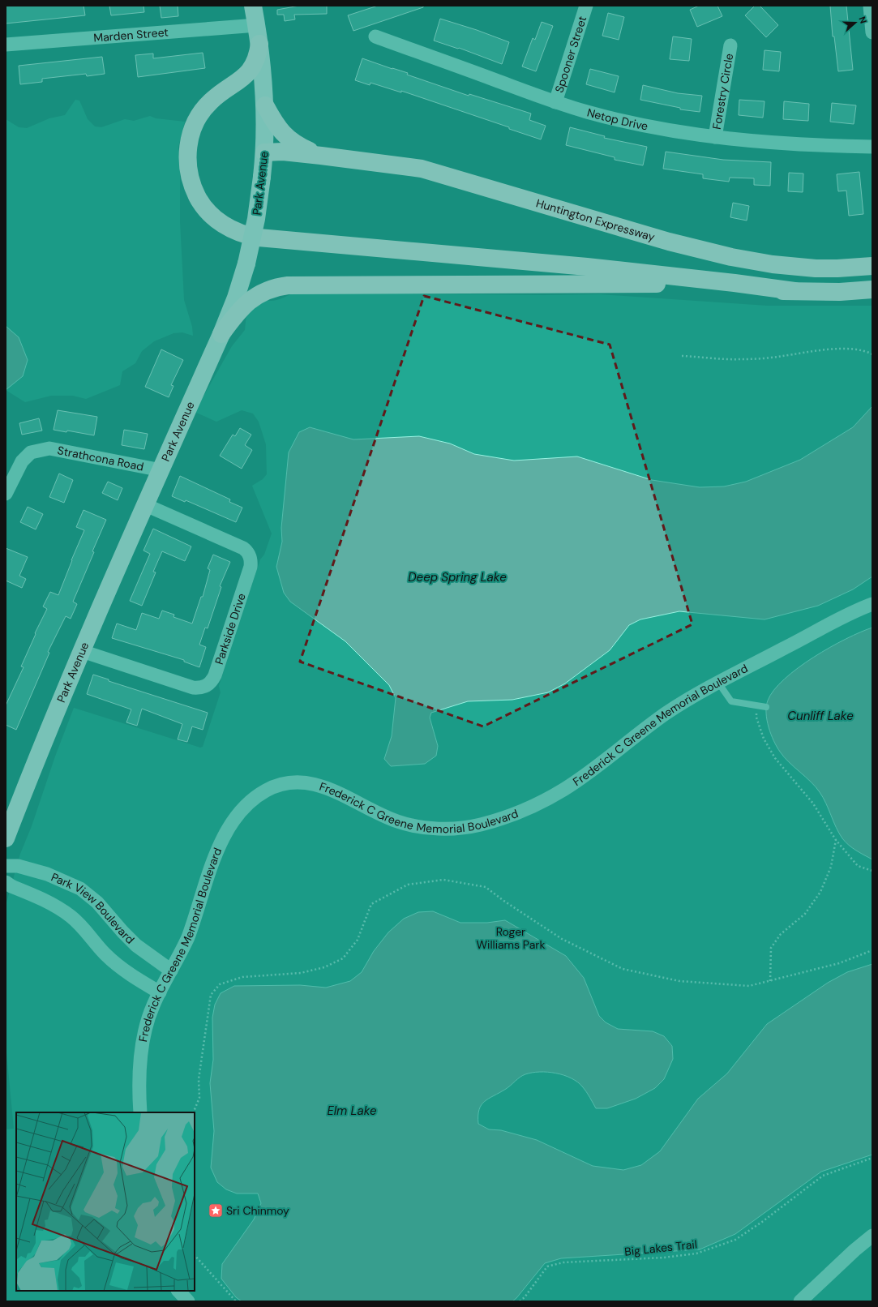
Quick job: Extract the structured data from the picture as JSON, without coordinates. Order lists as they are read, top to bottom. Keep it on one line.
{"streets":{"highway":["Huntington Expressway"],"main road":["Park Avenue"],"street":["Marden Street","Spooner Street","Forestry Circle","Netop Drive","Strathcona Road","Parkside Drive","Frederick C Greene Memorial Boulevard","Park View Boulevard"],"path":["Big Lakes Trail"]},"crossings":[["Marden Street","Park Avenue"],["Spooner Street","Netop Drive"],["Forestry Circle","Netop Drive"],["Park Avenue","Huntington Expressway"],["Park Avenue","Strathcona Road"],["Park Avenue","Parkside Drive"],["Frederick C Greene Memorial Boulevard","Park View Boulevard"]],"water":["Deep Spring Lake","Cunliff Lake","Elm Lake"],"parks":["Roger Williams Park"],"places":{"place":["Sri Chinmoy"]},"north":"right"}
